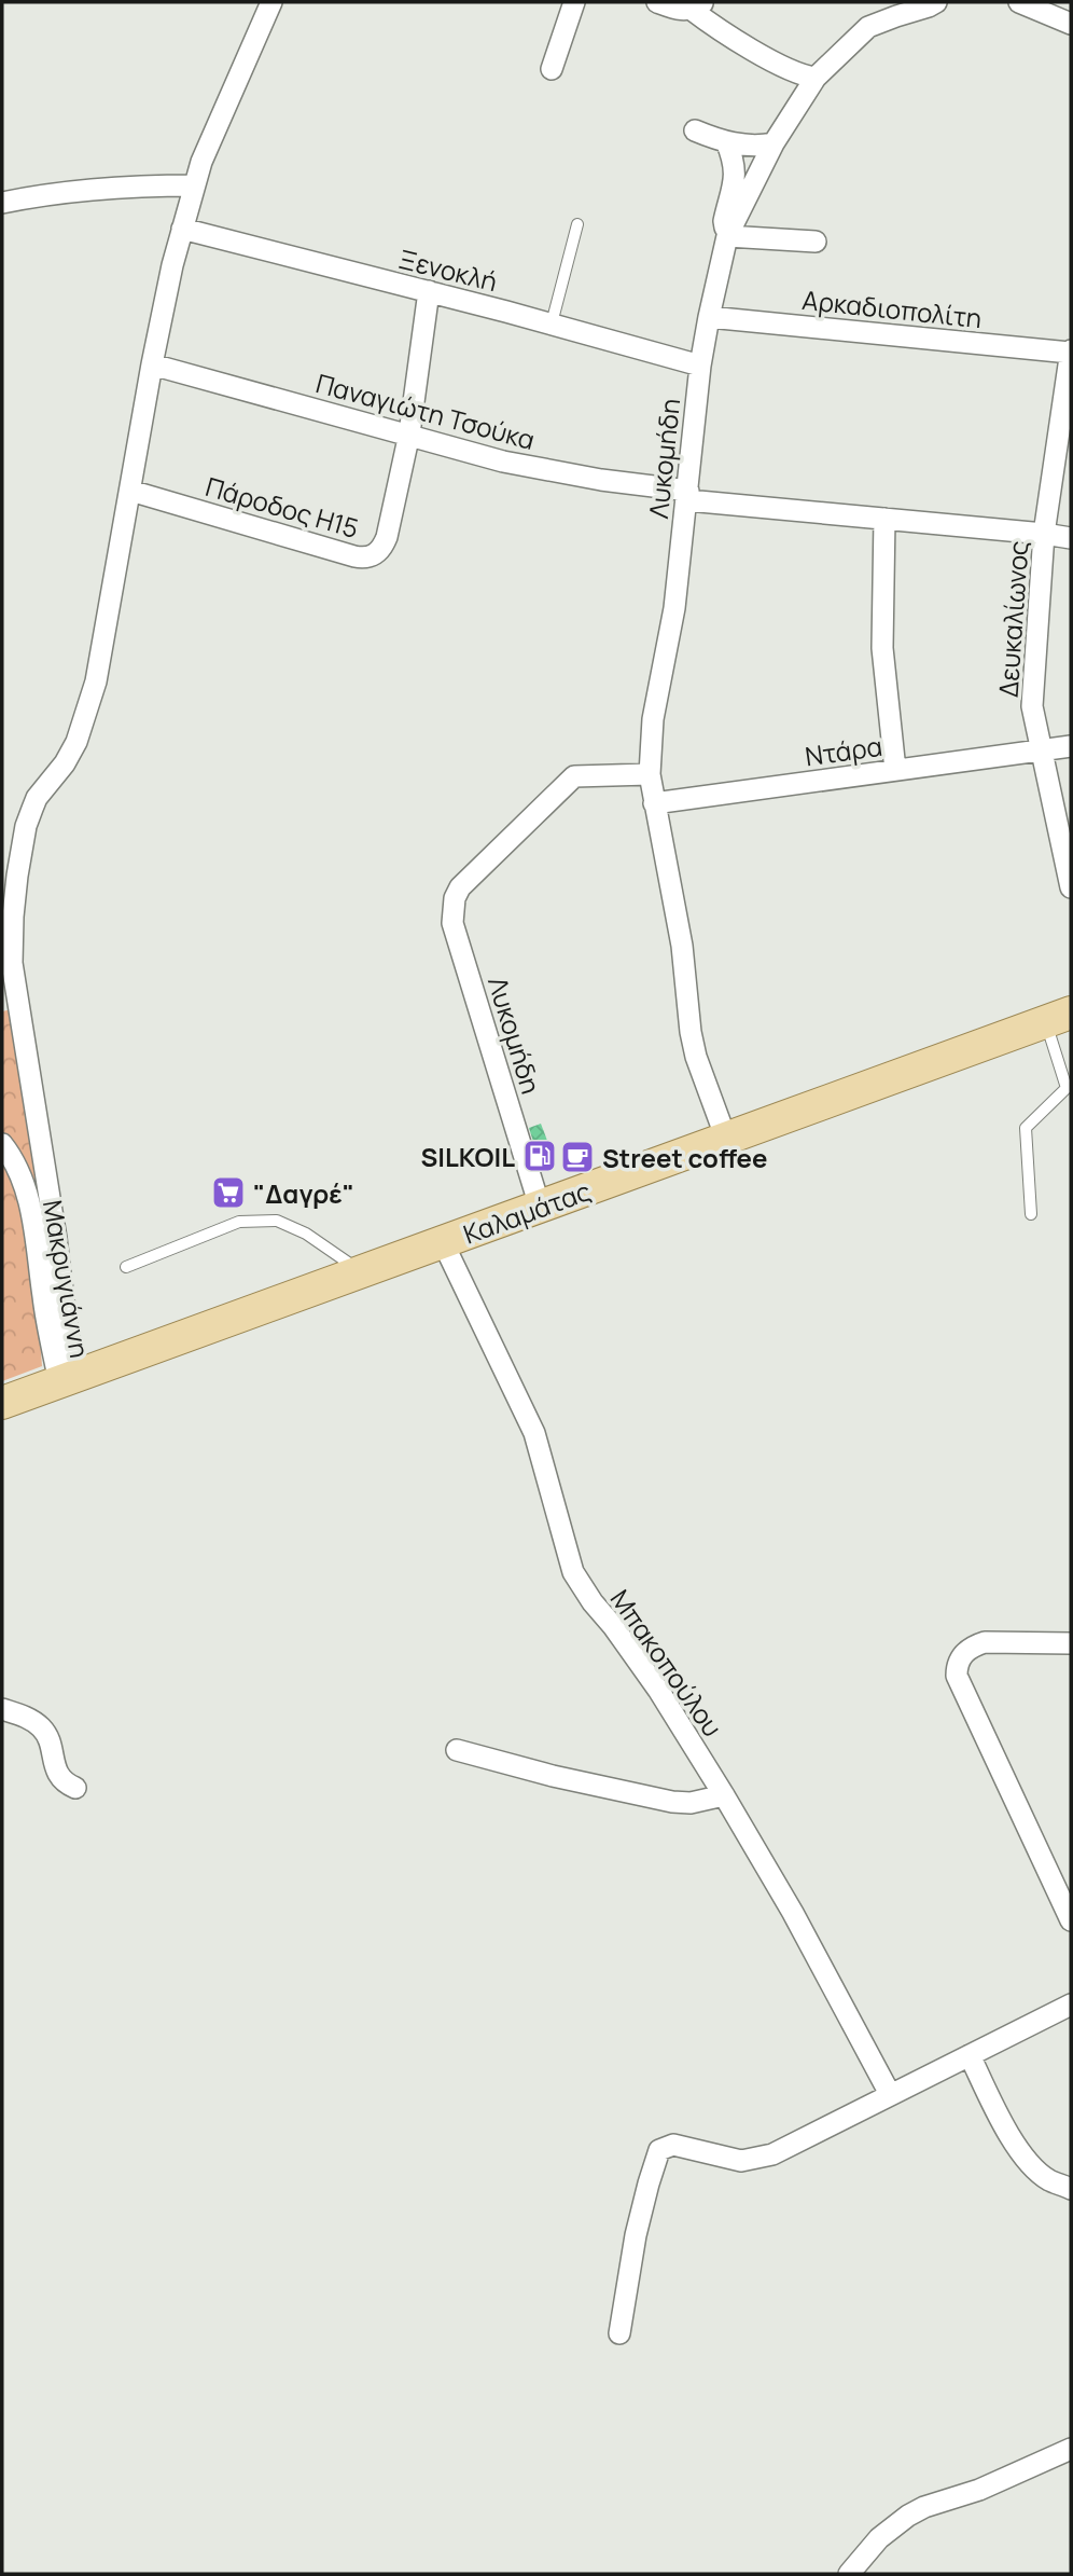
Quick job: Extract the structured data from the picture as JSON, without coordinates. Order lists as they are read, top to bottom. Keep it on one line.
{"streets":{"main road":["Καλαμάτας"],"street":["Ξενοκλή","Αρκαδιοπολίτη","Παναγιώτη Τσούκα","Λυκομήδη","Πάροδος Η15","Δευκαλίωνος","Ντάρα","Μακρυγιάννη","Μπακοπούλου"]},"crossings":[["Ξενοκλή","Λυκομήδη"],["Ξενοκλή","Πάροδος Η15"],["Αρκαδιοπολίτη","Λυκομήδη"],["Αρκαδιοπολίτη","Δευκαλίωνος"],["Παναγιώτη Τσούκα","Λυκομήδη"],["Παναγιώτη Τσούκα","Πάροδος Η15"],["Παναγιώτη Τσούκα","Δευκαλίωνος"],["Λυκομήδη","Ντάρα"],["Λυκομήδη","Καλαμάτας"],["Δευκαλίωνος","Ντάρα"],["Καλαμάτας","Μακρυγιάννη"],["Καλαμάτας","Μπακοπούλου"]],"places":{"fuel station":["SILKOIL"],"cafe":["Street coffee"],"supermarket":["\"Δαγρέ\""]}}
